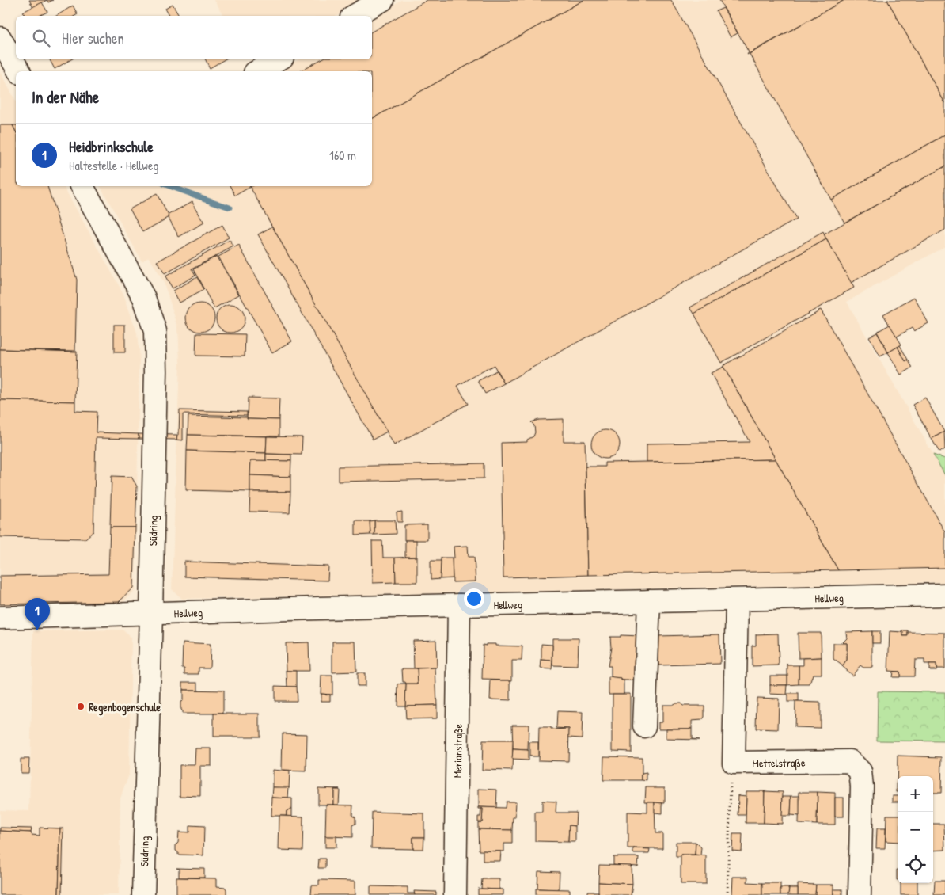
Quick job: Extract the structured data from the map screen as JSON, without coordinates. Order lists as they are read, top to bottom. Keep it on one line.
{"streets":{"street":["Südring","Hellweg","Merianstraße","Mettelstraße"]},"crossings":[["Südring","Hellweg"],["Hellweg","Merianstraße"]],"places":["Regenbogenschule"],"page":{"search":"Hier suchen","heading":"In der Nähe","list":[{"mark":"1","name":"Heidbrinkschule","note":"Haltestelle · Hellweg","value":"160 m"}],"pins":"1","map_buttons":["+","−"]}}
